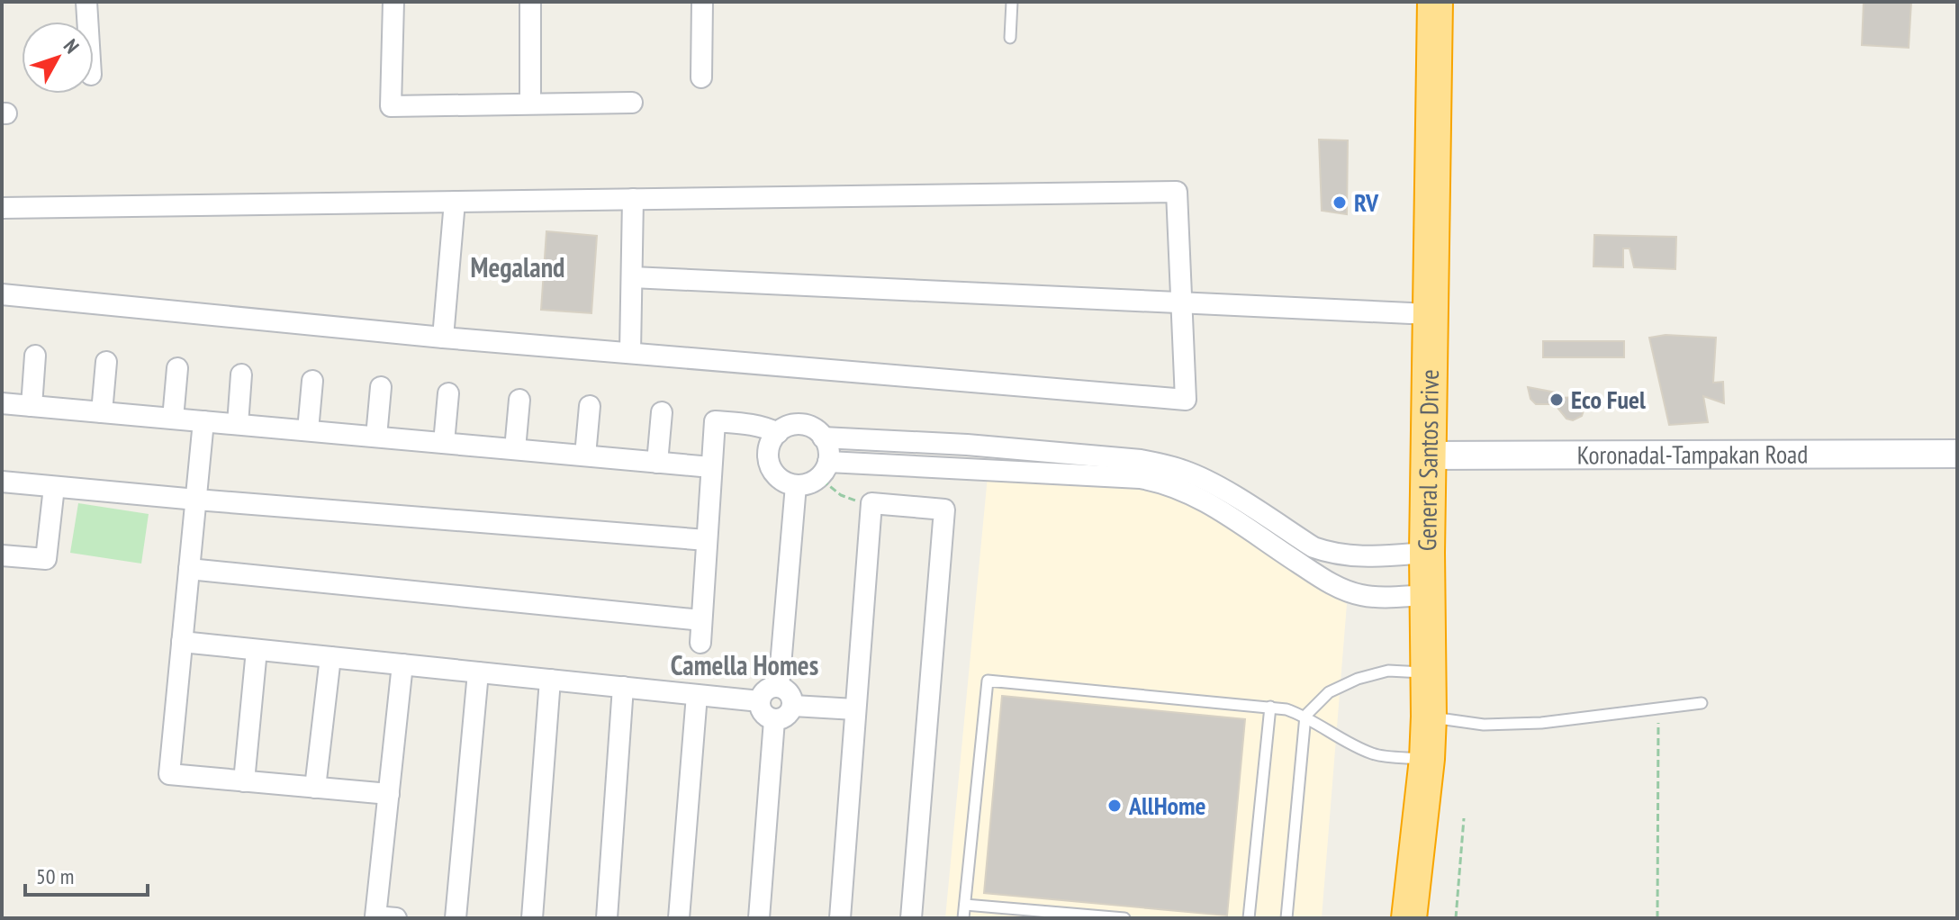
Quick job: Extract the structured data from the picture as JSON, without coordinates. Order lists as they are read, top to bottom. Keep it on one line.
{"streets":{"highway":["General Santos Drive"],"main road":["Koronadal-Tampakan Road"]},"crossings":[["Koronadal-Tampakan Road","General Santos Drive"]],"districts":["Megaland","Camella Homes"],"places":["RV","Eco Fuel","AllHome"],"scale_bar":"50 m","north":"top right"}
